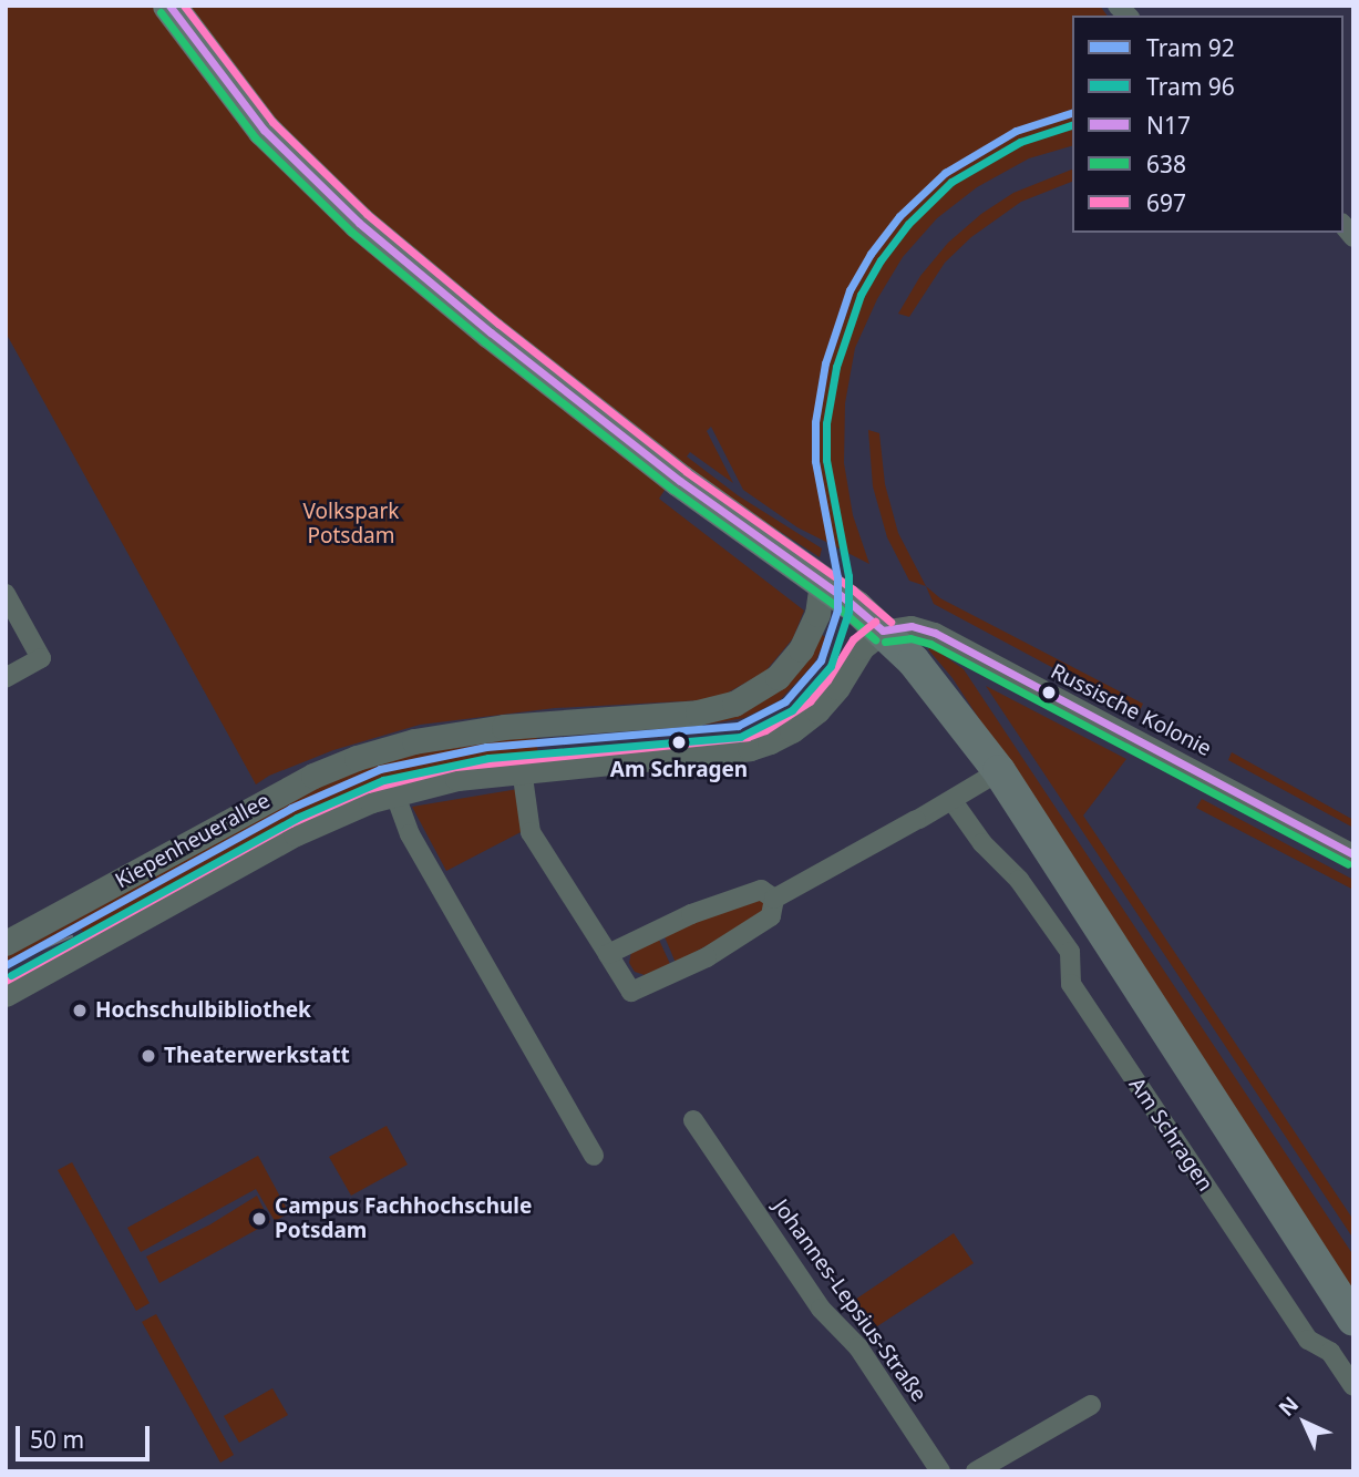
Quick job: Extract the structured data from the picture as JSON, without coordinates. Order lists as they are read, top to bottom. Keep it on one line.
{"streets":{"street":["Russische Kolonie","Kiepenheuerallee","Am Schragen","Johannes-Lepsius-Straße"]},"crossings":[["Russische Kolonie","Kiepenheuerallee"]],"parks":["Volkspark Potsdam"],"places":["Am Schragen","Hochschulbibliothek","Theaterwerkstatt","Campus Fachhochschule Potsdam"],"lines":["transit line N17","transit line 697","transit line 638","tram line 92","tram line 96"],"legend":["Tram 92","Tram 96","N17","638","697"],"scale_bar":"50 m","north":"top left"}
